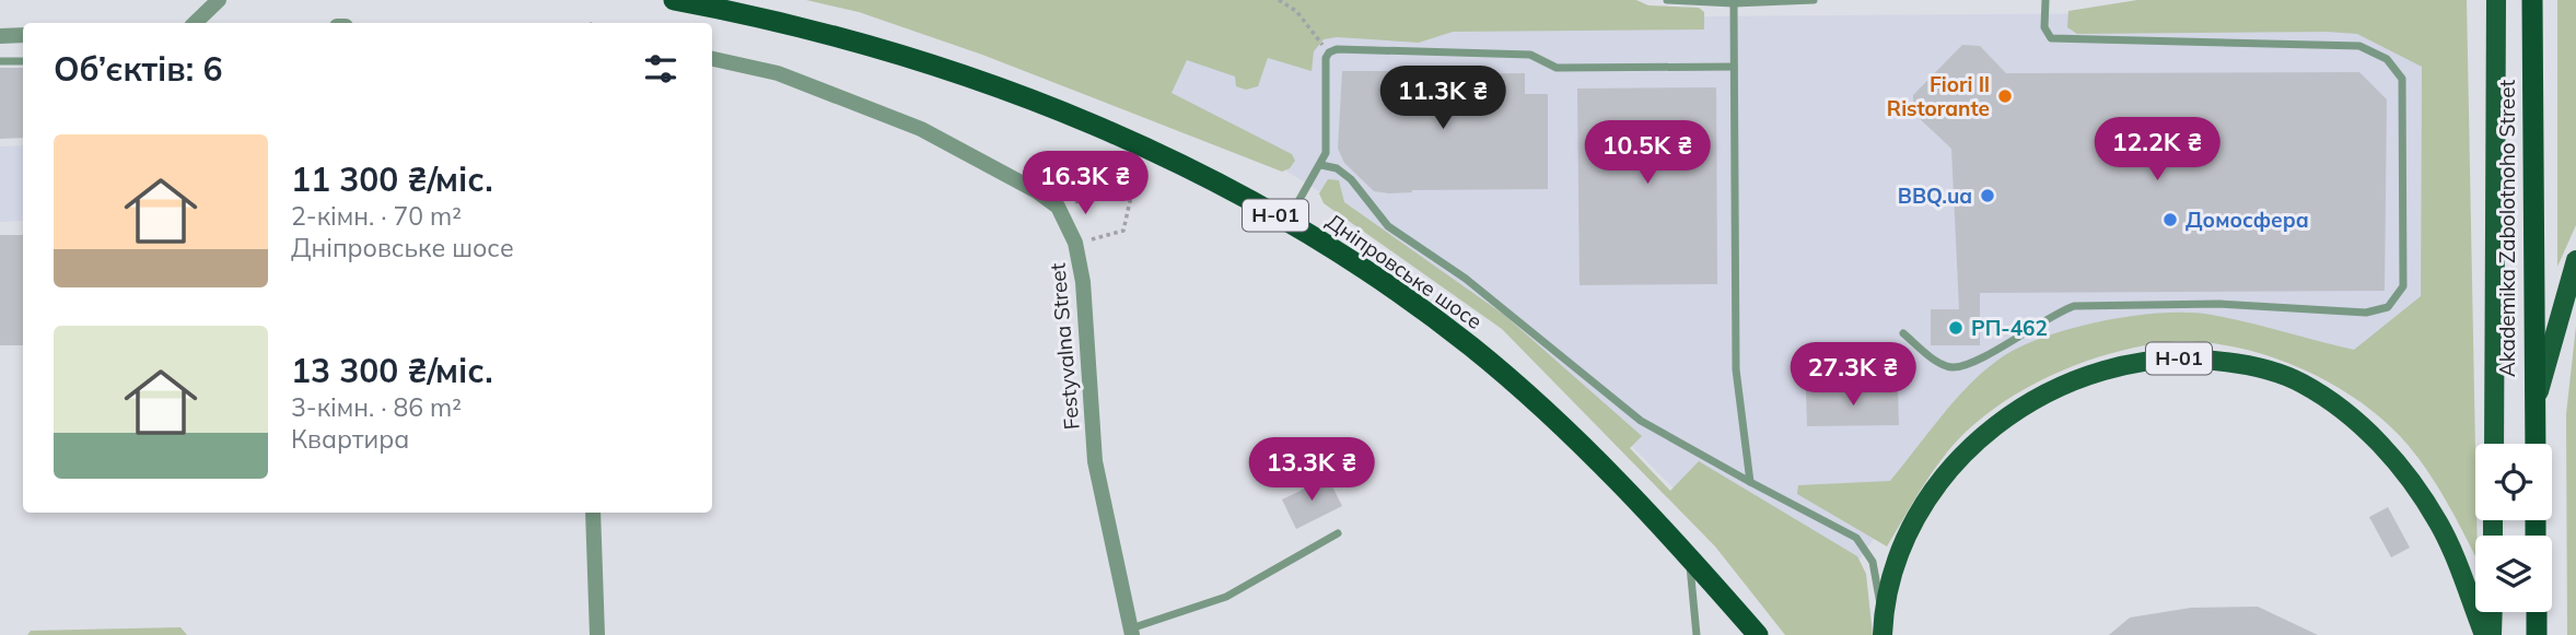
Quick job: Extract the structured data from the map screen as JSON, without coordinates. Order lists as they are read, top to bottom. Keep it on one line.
{"streets":{"highway":["Н-01","Akademika Zabolotnoho Street","Дніпровське шосе"],"street":["Festyvalna Street"]},"places":["Fiori Il Ristorante","BBQ.ua","Домосфера","РП-462"],"page":{"heading":"Об’єктів: 6","price":["11.3K ₴","12.2K ₴","10.5K ₴","16.3K ₴","27.3K ₴","13.3K ₴"],"list":[{"name":"11 300 ₴/міс.","note":"2-кімн. · 70 m² · Дніпровське шосе"},{"name":"13 300 ₴/міс.","note":"3-кімн. · 86 m² · Квартира"}]}}
